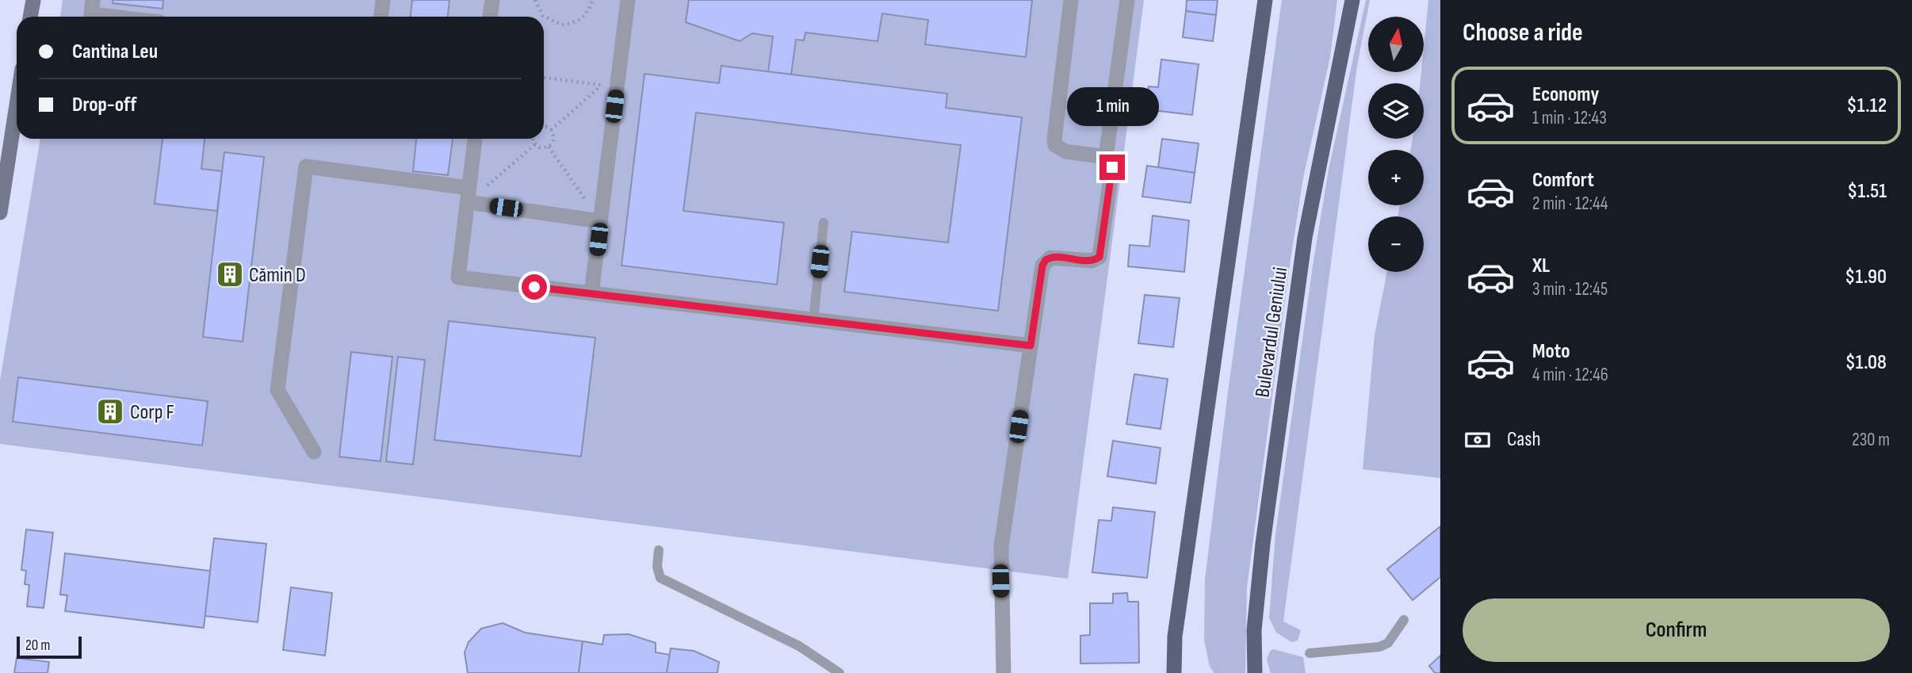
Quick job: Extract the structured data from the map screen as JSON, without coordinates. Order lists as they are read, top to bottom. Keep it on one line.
{"streets":{"main road":["Bulevardul Geniului"]},"places":{"building":["Cămin D","Corp F"]},"scale_bar":"20 m","north":"top","page":{"heading":"Choose a ride","map_buttons":["+","−"],"banner":["Cantina Leu","Drop-off"],"list":[{"name":"Economy","note":"1 min · 12:43","value":"$1.12"},{"name":"Comfort","note":"2 min · 12:44","value":"$1.51"},{"name":"XL","note":"3 min · 12:45","value":"$1.90"},{"name":"Moto","note":"4 min · 12:46","value":"$1.08"}],"bubble":"1 min","pay":["Cash","230 m"],"buttons":"Confirm","scale":"20 m"}}
